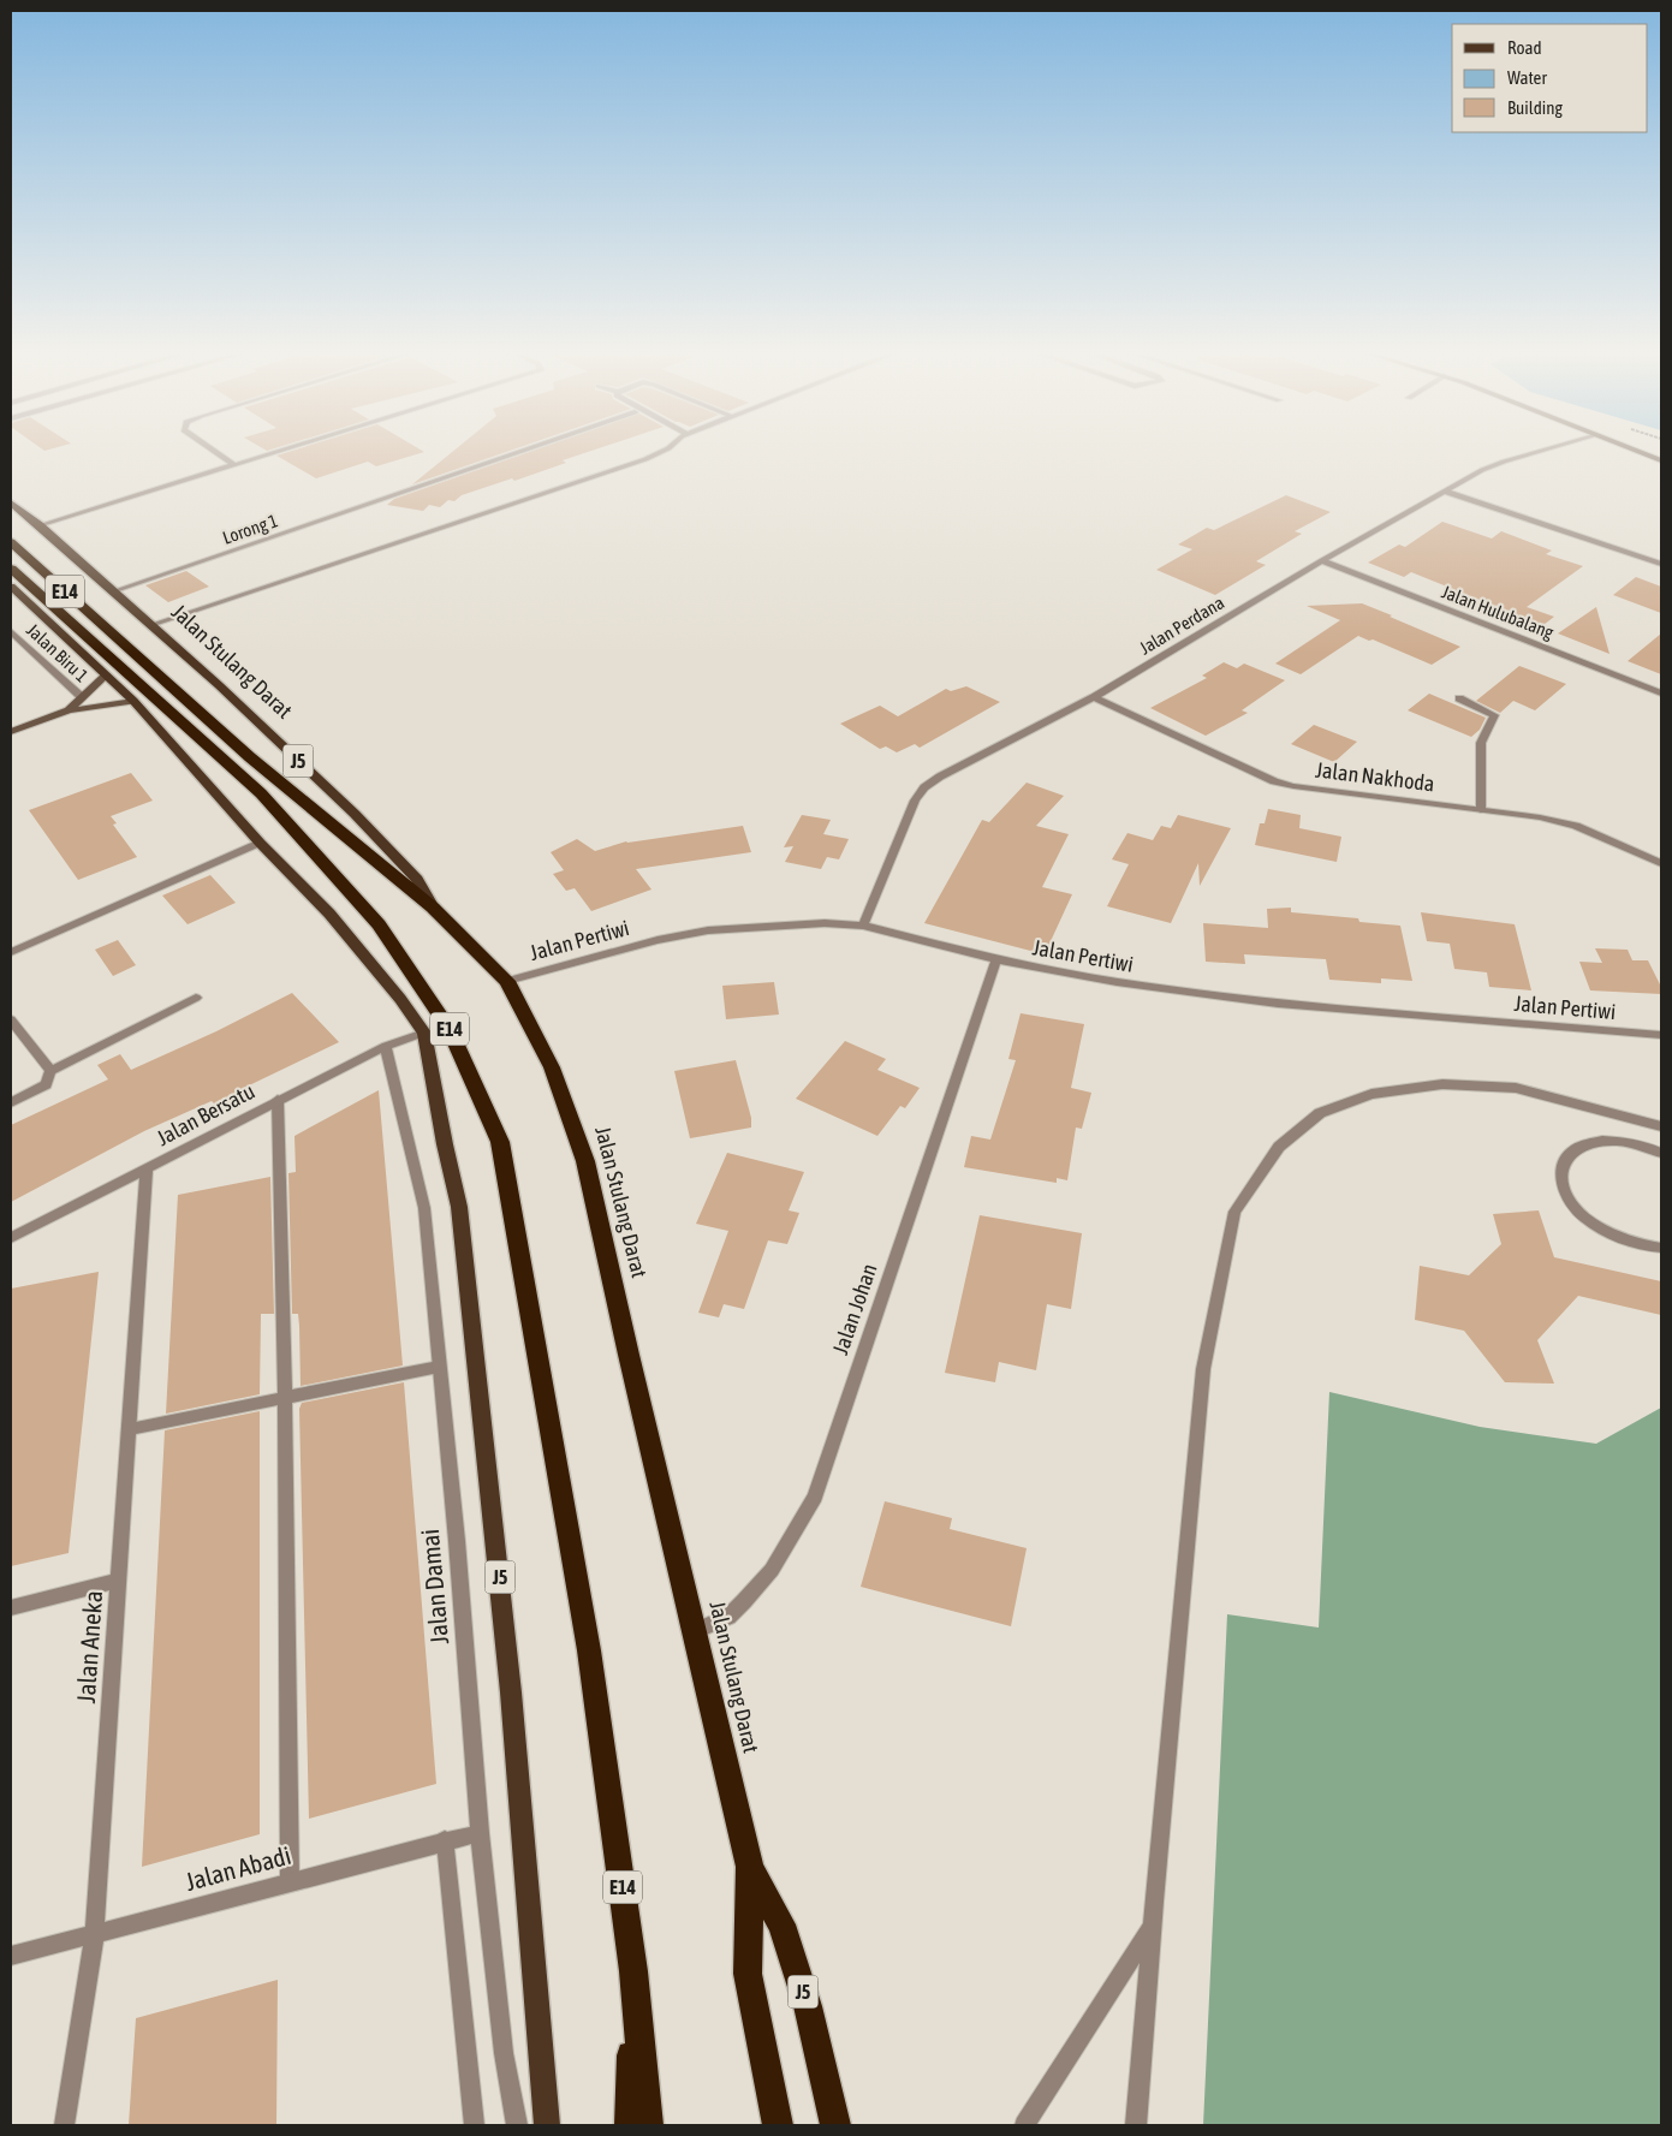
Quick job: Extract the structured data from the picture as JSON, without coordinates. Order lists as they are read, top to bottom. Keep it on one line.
{"streets":{"highway":["E14","Jalan Stulang Darat","J5"],"street":["Lorong 1","Jalan Hulubalang","Jalan Perdana","Jalan Biru 1","Jalan Nakhoda","Jalan Pertiwi","Jalan Bersatu","Jalan Johan","Jalan Damai","Jalan Aneka","Jalan Abadi"]},"crossings":[["Lorong 1","Jalan Stulang Darat"],["E14","Jalan Stulang Darat"],["Jalan Hulubalang","Jalan Perdana"],["Jalan Perdana","Jalan Nakhoda"],["Jalan Perdana","Jalan Pertiwi"],["Jalan Stulang Darat","J5"],["Jalan Stulang Darat","Jalan Pertiwi"],["Jalan Stulang Darat","Jalan Johan"],["J5","Jalan Bersatu"],["Jalan Pertiwi","Jalan Johan"],["Jalan Bersatu","Jalan Damai"],["Jalan Bersatu","Jalan Aneka"],["Jalan Damai","Jalan Abadi"],["Jalan Aneka","Jalan Abadi"]],"legend":["Road","Water","Building"]}
